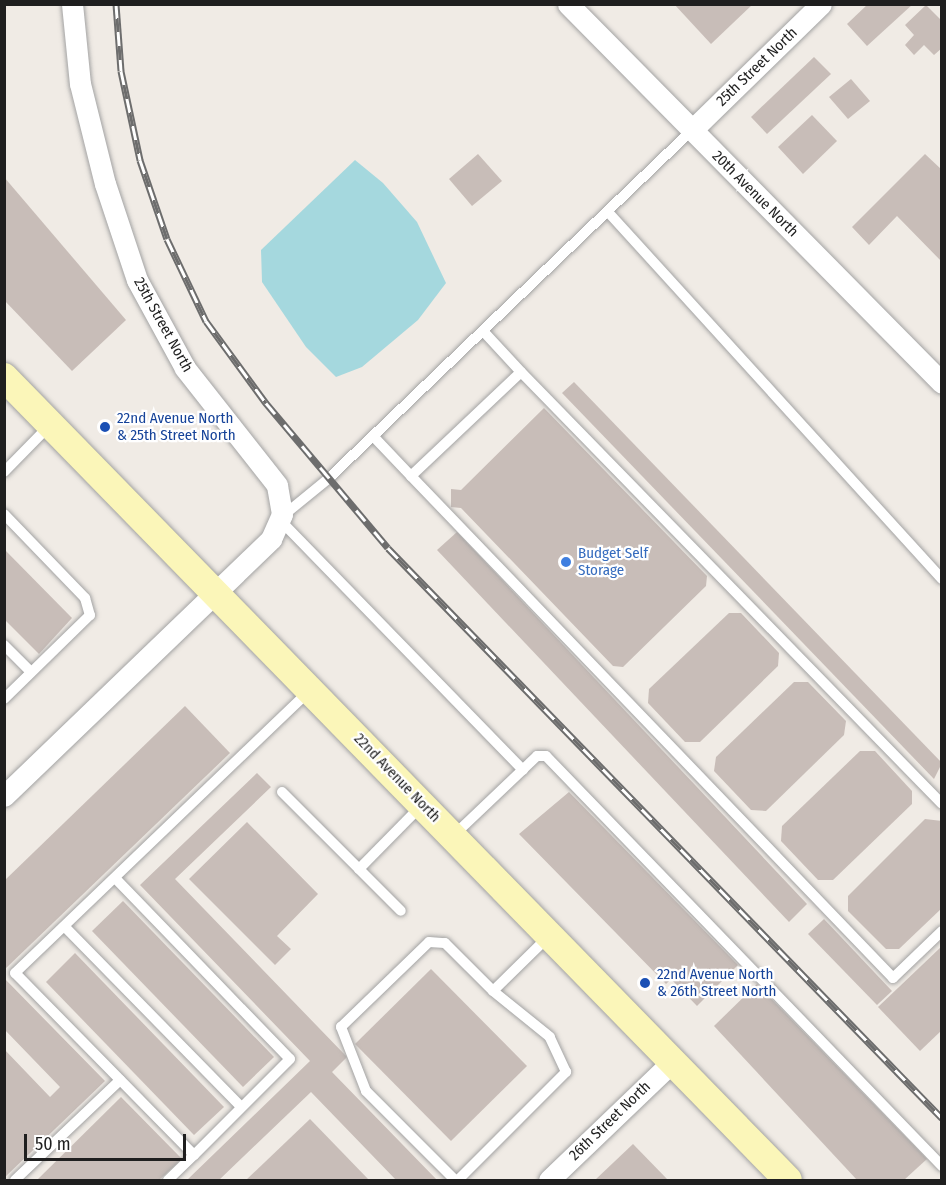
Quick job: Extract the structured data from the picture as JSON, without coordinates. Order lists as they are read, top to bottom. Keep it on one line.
{"streets":{"main road":["22nd Avenue North"],"street":["25th Street North","20th Avenue North","26th Street North"]},"crossings":[["25th Street North","20th Avenue North"],["22nd Avenue North","26th Street North"]],"places":["22nd Avenue North & 25th Street North","Budget Self Storage","22nd Avenue North & 26th Street North"],"scale_bar":"50 m"}
